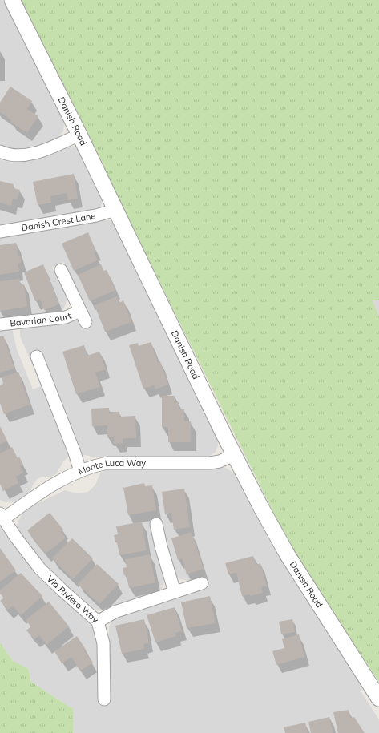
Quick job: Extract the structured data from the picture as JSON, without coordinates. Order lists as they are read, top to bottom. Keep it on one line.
{"streets":{"street":["Danish Road","Danish Crest Lane","Bavarian Court","Monte Luca Way","Via Riviera Way"]},"crossings":[["Danish Road","Danish Crest Lane"],["Danish Road","Monte Luca Way"],["Monte Luca Way","Via Riviera Way"]]}
